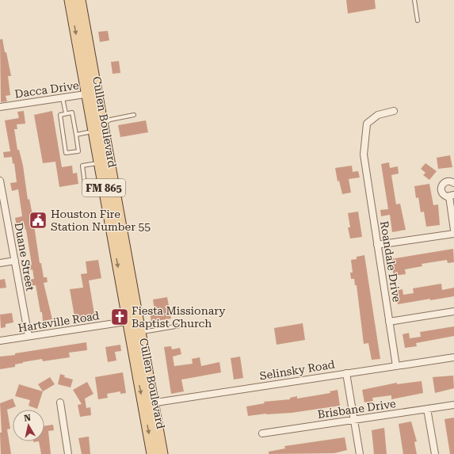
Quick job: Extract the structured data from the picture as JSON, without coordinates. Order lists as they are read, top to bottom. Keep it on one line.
{"streets":{"main road":["Cullen Boulevard","FM 865"],"street":["Dacca Drive","Duane Street","Roandale Drive","Hartsville Road","Selinsky Road","Brisbane Drive"]},"crossings":[["Dacca Drive","Cullen Boulevard"],["Cullen Boulevard","Hartsville Road"],["Cullen Boulevard","Selinsky Road"],["Duane Street","Hartsville Road"],["Roandale Drive","Selinsky Road"]],"places":{"public building":["Houston Fire Station Number 55"],"church":["Fiesta Missionary Baptist Church"]},"north":"top"}
